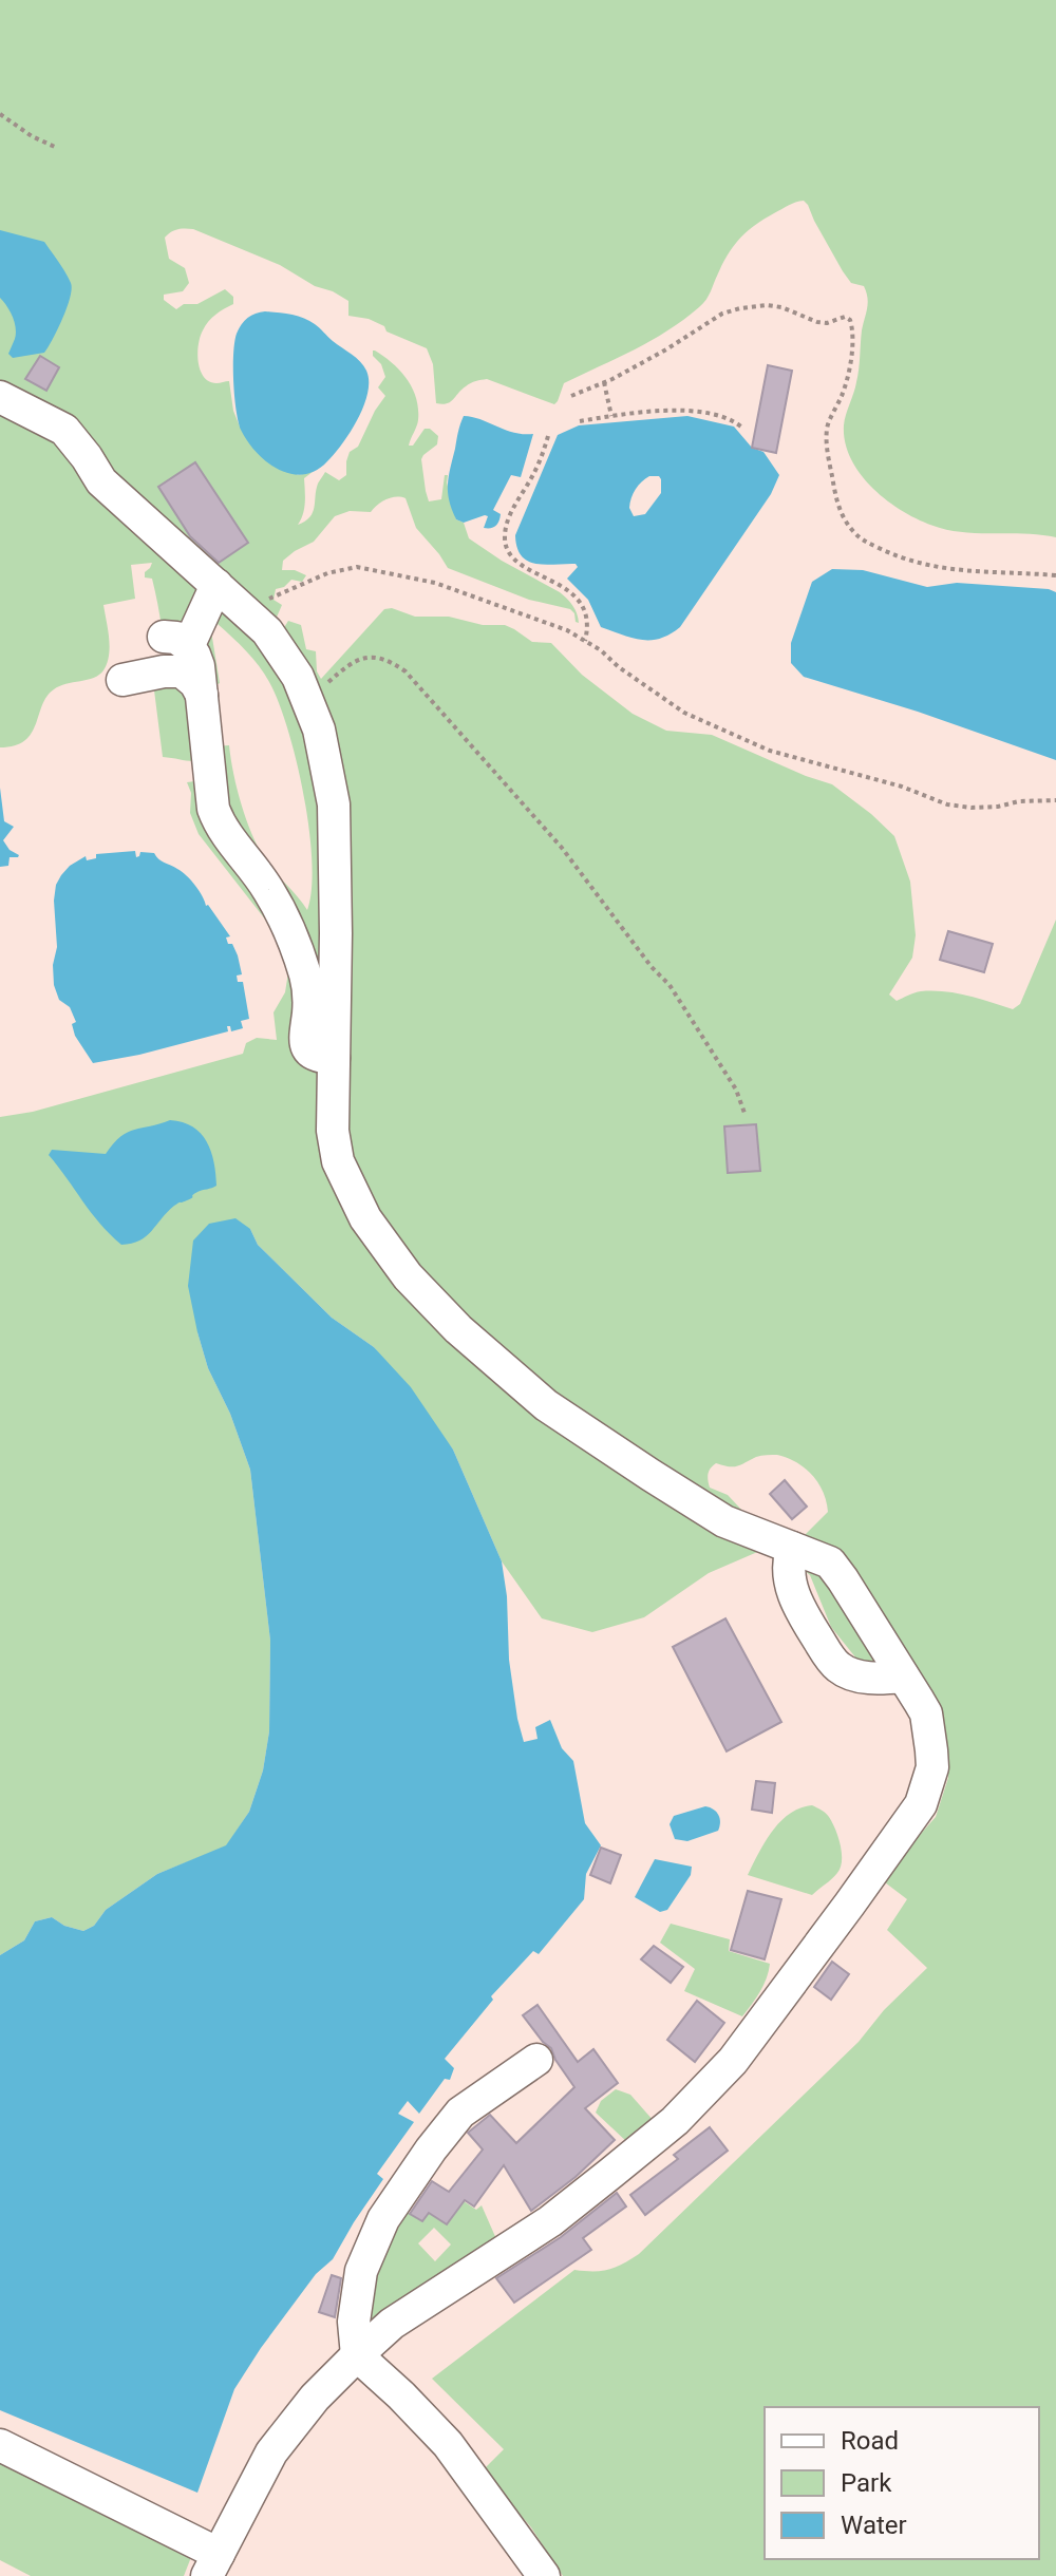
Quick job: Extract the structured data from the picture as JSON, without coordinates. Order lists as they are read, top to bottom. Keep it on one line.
{"legend":["Road","Park","Water"]}
